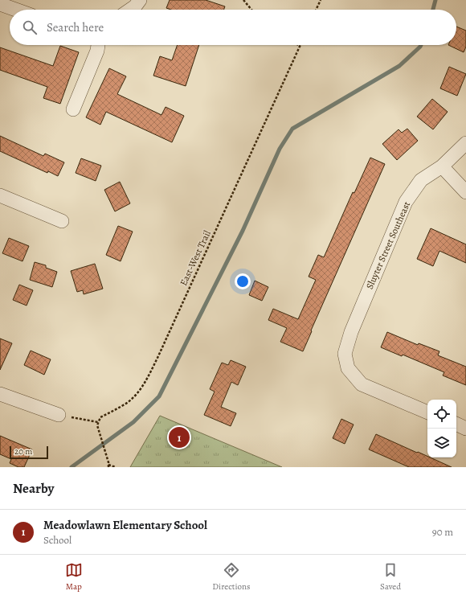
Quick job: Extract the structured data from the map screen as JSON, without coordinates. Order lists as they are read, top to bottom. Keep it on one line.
{"streets":{"street":["Sluyter Street Southeast"],"path":["East-West Trail"]},"scale_bar":"20 m","page":{"search":"Search here","pins":"1","scale":"20 m","heading":"Nearby","list":[{"mark":"1","name":"Meadowlawn Elementary School","note":"School","value":"90 m"}],"nav":["Map","Directions","Saved"]}}
